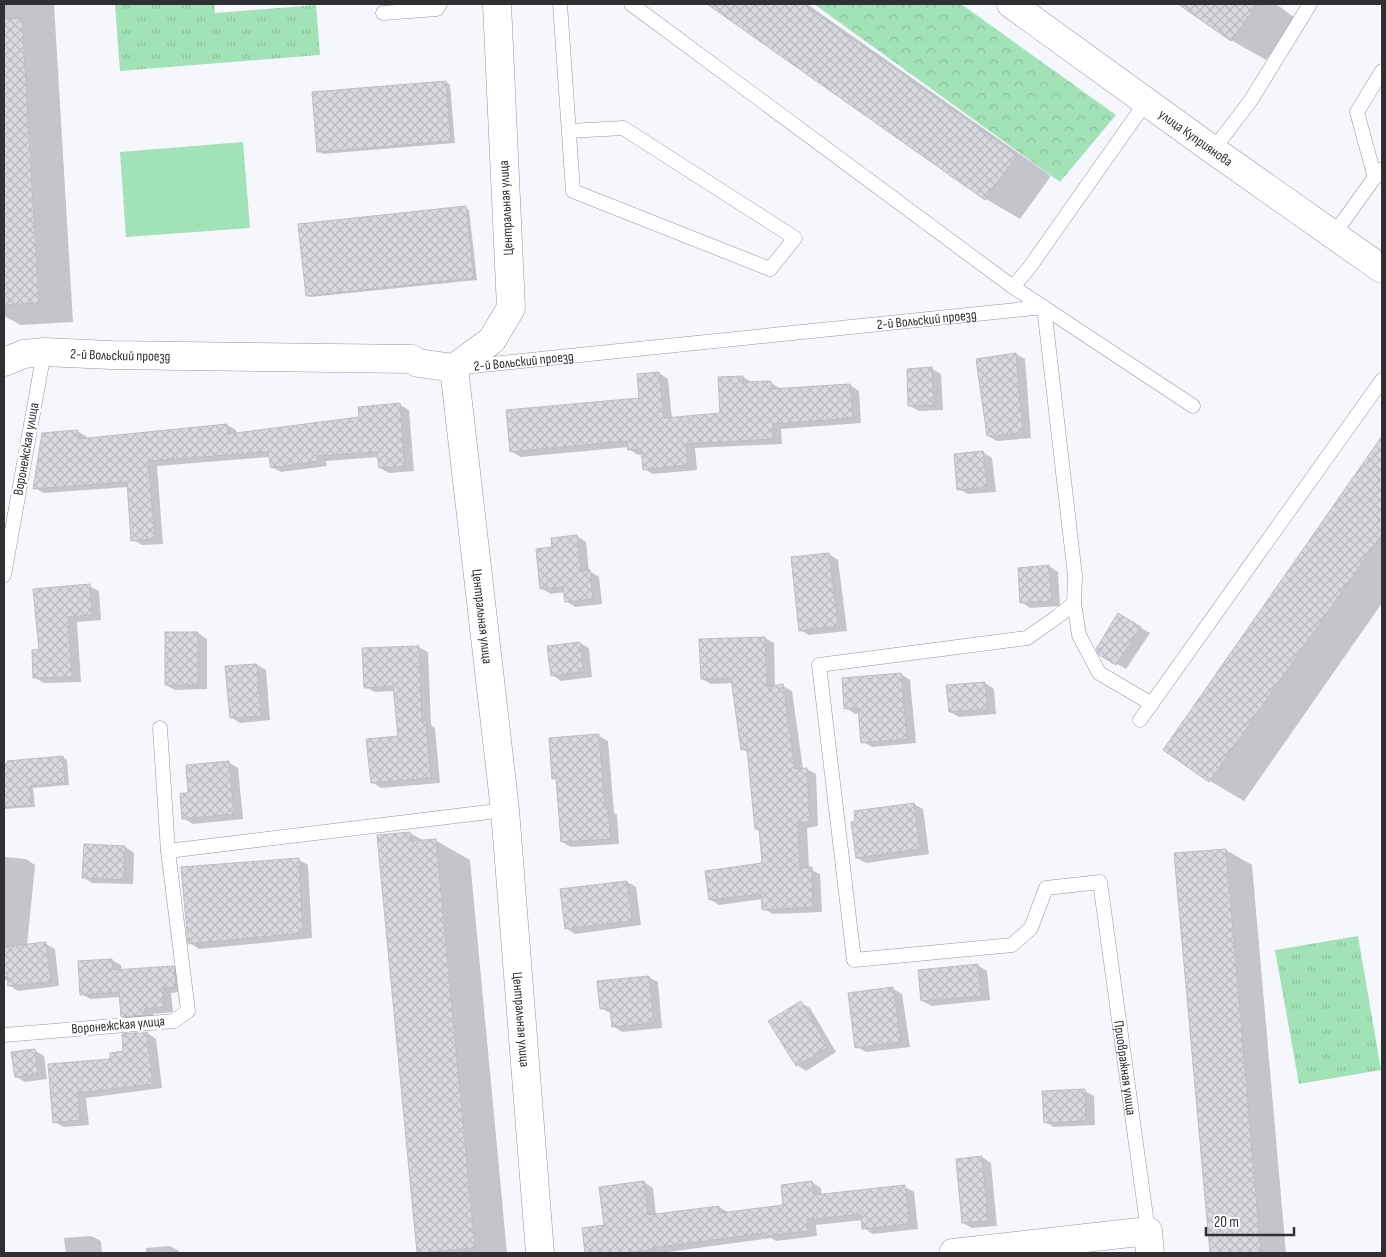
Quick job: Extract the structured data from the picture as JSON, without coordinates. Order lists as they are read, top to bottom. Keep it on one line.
{"streets":{"street":["улица Куприянова","Центральная улица","2-й Вольский проезд"],"lane":["Воронежская улица","Приовражная улица"]},"crossings":[["Центральная улица","2-й Вольский проезд"],["2-й Вольский проезд","Воронежская улица"]],"scale_bar":"20 m"}
